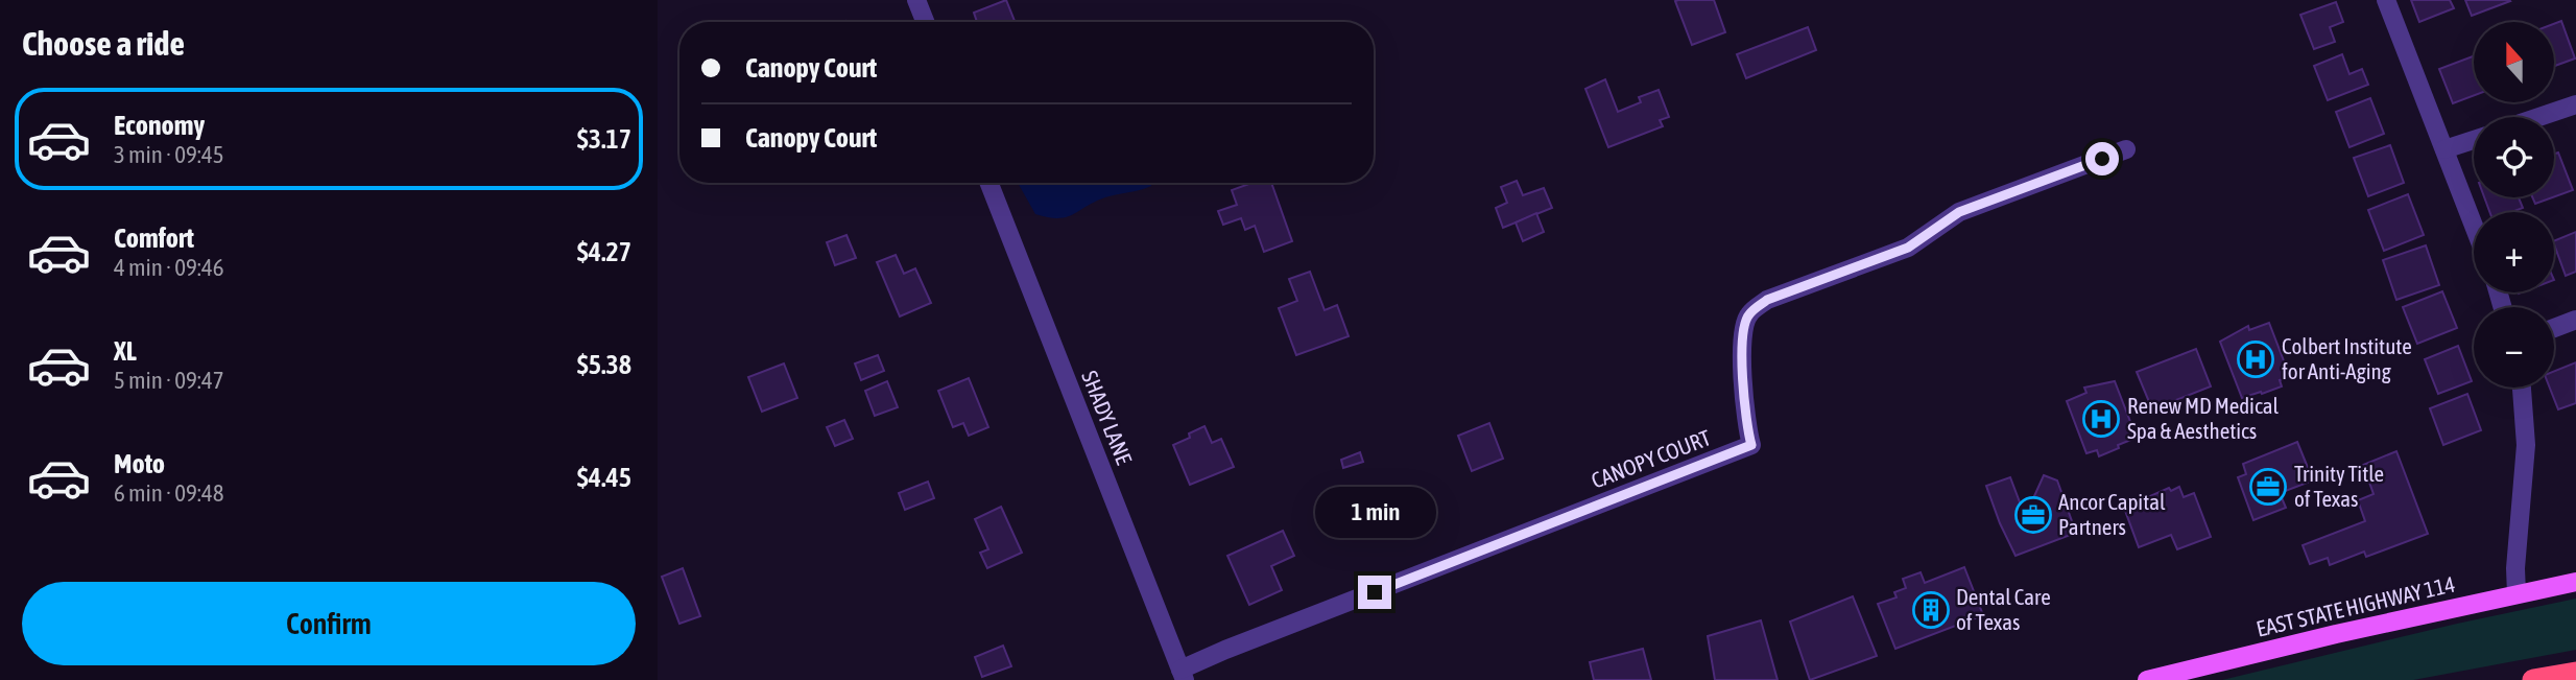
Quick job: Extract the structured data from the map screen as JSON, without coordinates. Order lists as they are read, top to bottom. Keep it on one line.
{"streets":{"main road":["EAST STATE HIGHWAY 114"],"street":["SHADY LANE","CANOPY COURT"]},"crossings":[["SHADY LANE","CANOPY COURT"]],"places":{"hospital":["Colbert Institute for Anti-Aging","Renew MD Medical Spa & Aesthetics"],"office":["Trinity Title of Texas","Ancor Capital Partners"],"building":["Dental Care of Texas"]},"north":"top","page":{"heading":"Choose a ride","map_buttons":["+","−"],"banner":["Canopy Court","Canopy Court"],"list":[{"name":"Economy","note":"3 min · 09:45","value":"$3.17"},{"name":"Comfort","note":"4 min · 09:46","value":"$4.27"},{"name":"XL","note":"5 min · 09:47","value":"$5.38"},{"name":"Moto","note":"6 min · 09:48","value":"$4.45"}],"bubble":"1 min","buttons":"Confirm"}}
